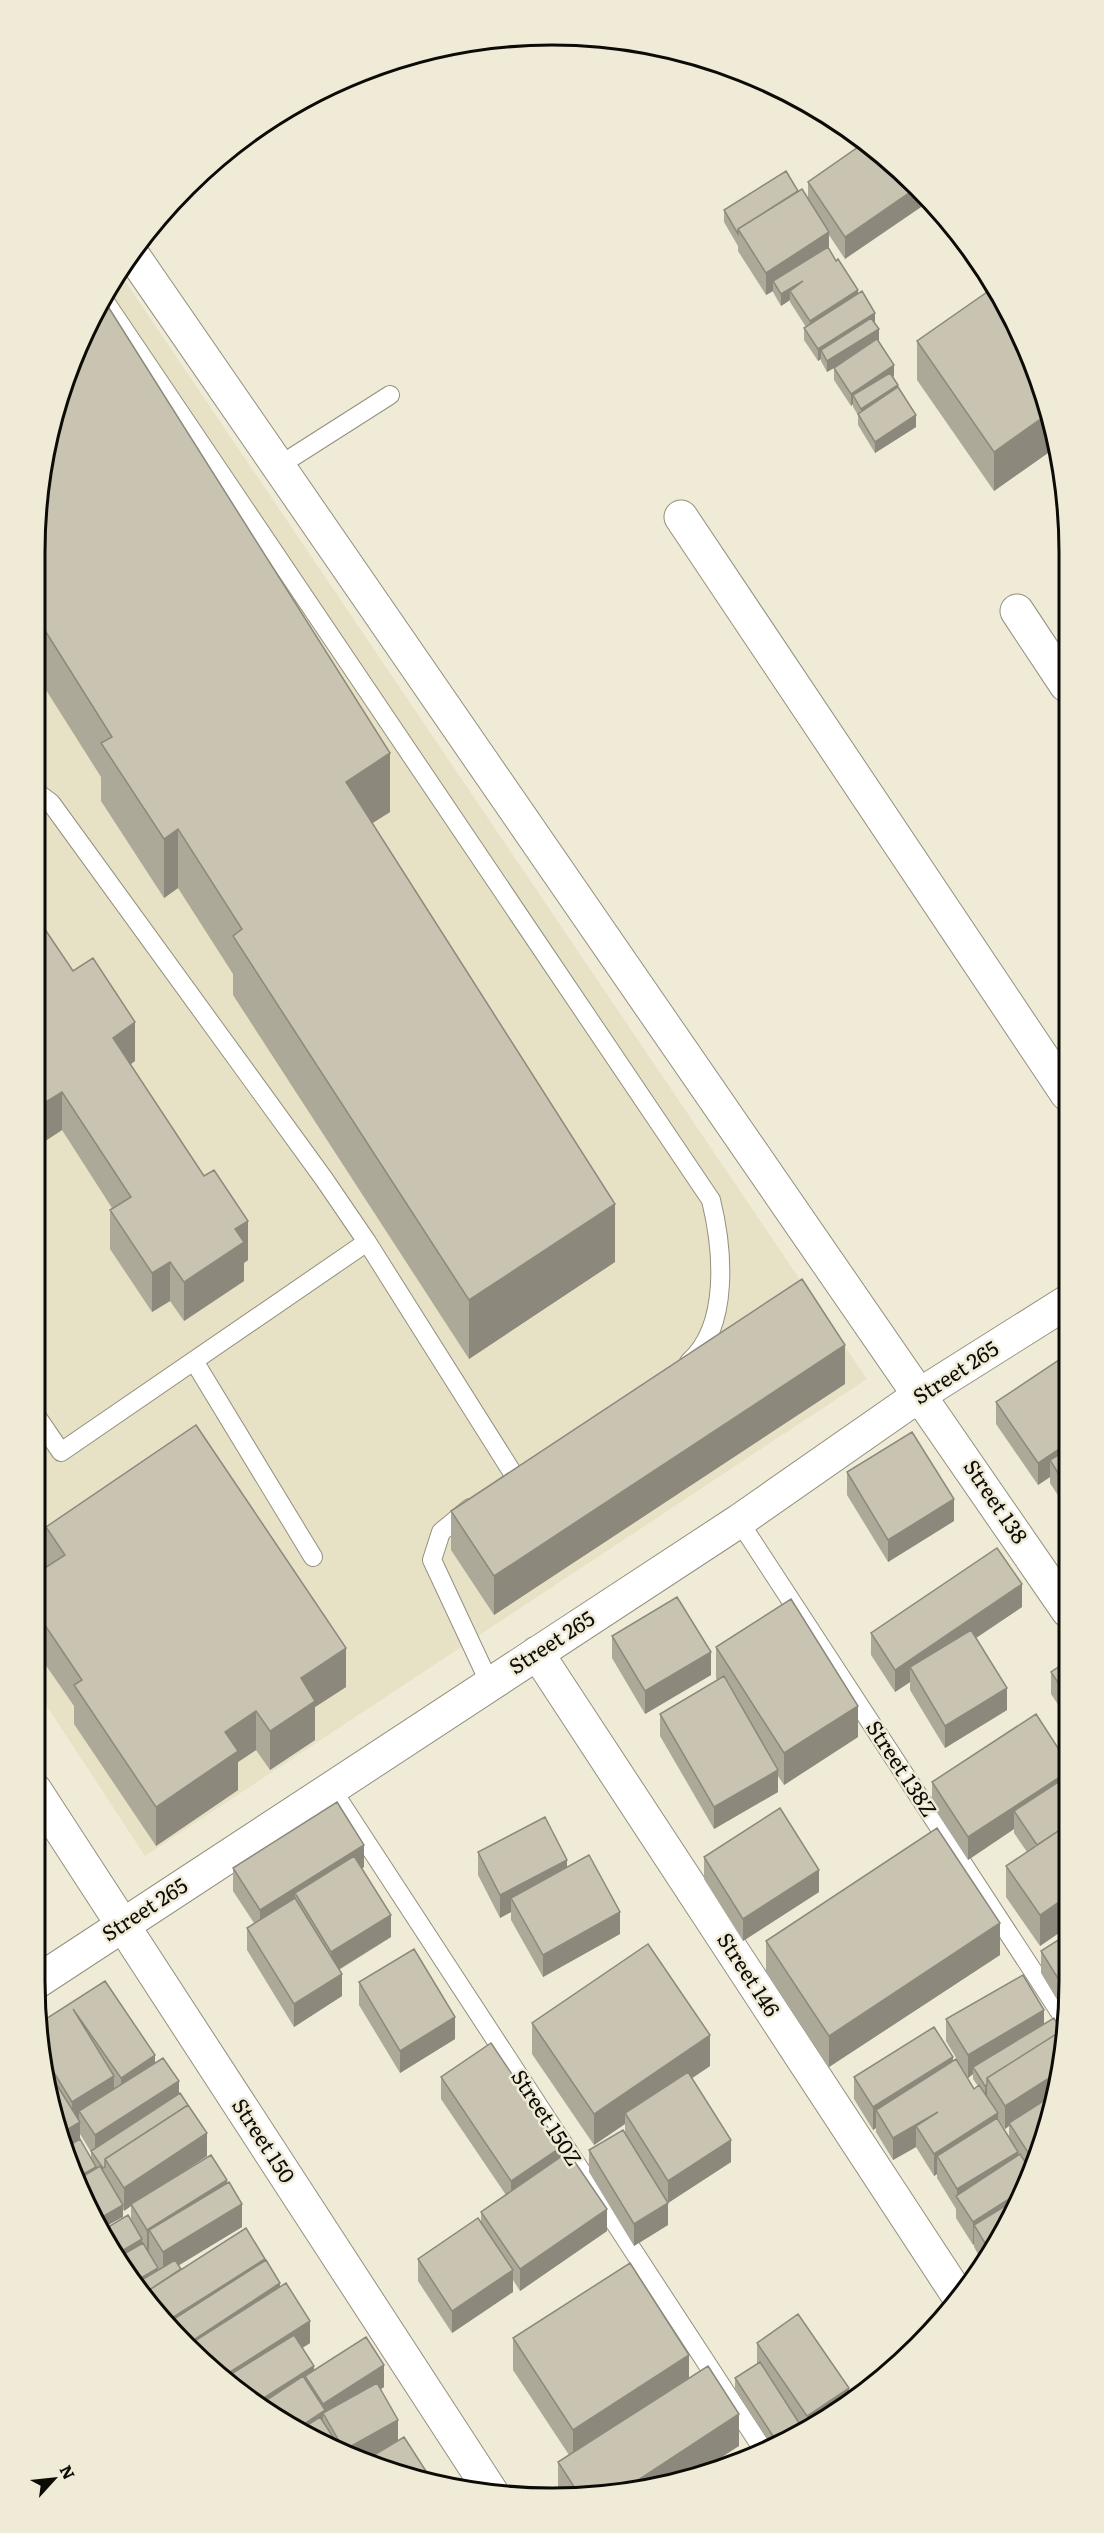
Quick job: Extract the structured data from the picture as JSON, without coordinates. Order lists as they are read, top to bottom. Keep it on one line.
{"streets":{"street":["Street 265","Street 138","Street 146","Street 150"],"lane":["Street 138Z","Street 150Z"]},"crossings":[["Street 265","Street 138"],["Street 265","Street 138Z"],["Street 265","Street 146"],["Street 265","Street 150Z"],["Street 265","Street 150"]],"north":"top right"}
